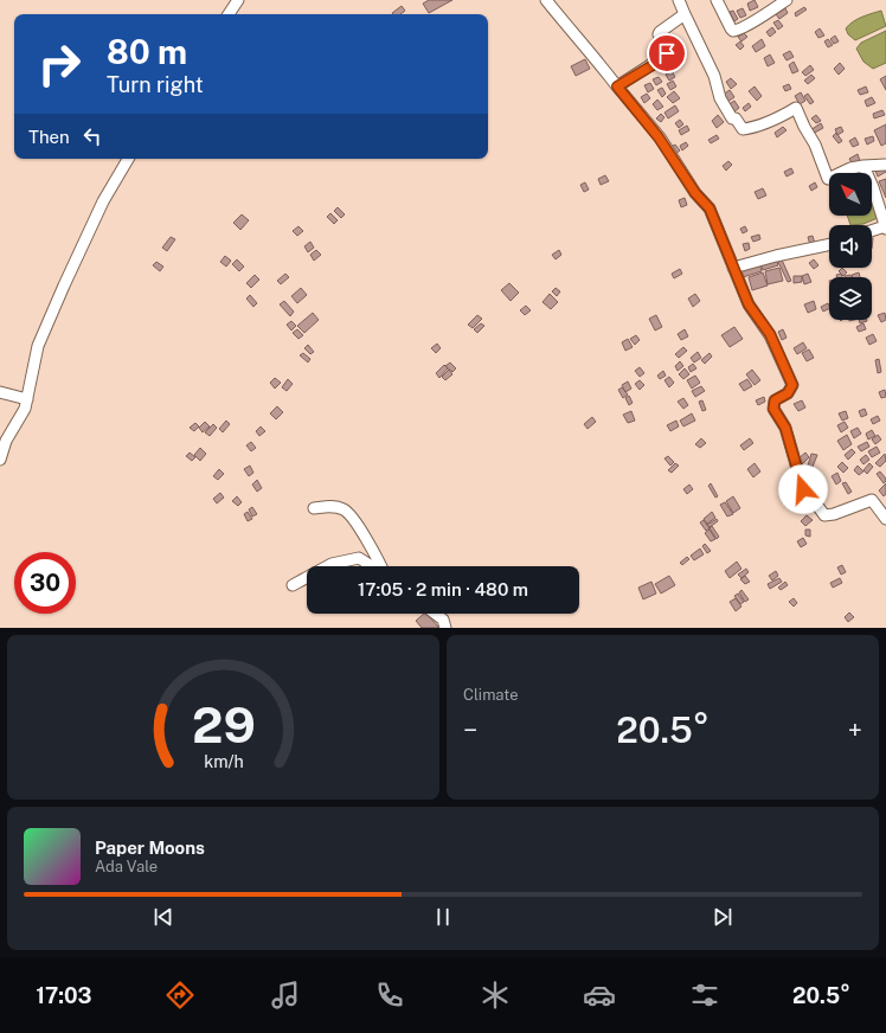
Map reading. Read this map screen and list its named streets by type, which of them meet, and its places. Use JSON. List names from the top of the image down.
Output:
{
  "north": "top left",
  "page": {
    "turn": ["80 m", "Turn right"],
    "then": "Then",
    "limit": "30",
    "trip": "17:05 · 2 min · 480 m",
    "tile": "Climate",
    "heat": ["−", "20.5°", "+"],
    "song": ["Paper Moons", "Ada Vale"],
    "tabs": ["17:03", "20.5°"],
    "gauge": ["29", "km/h"]
  }
}
